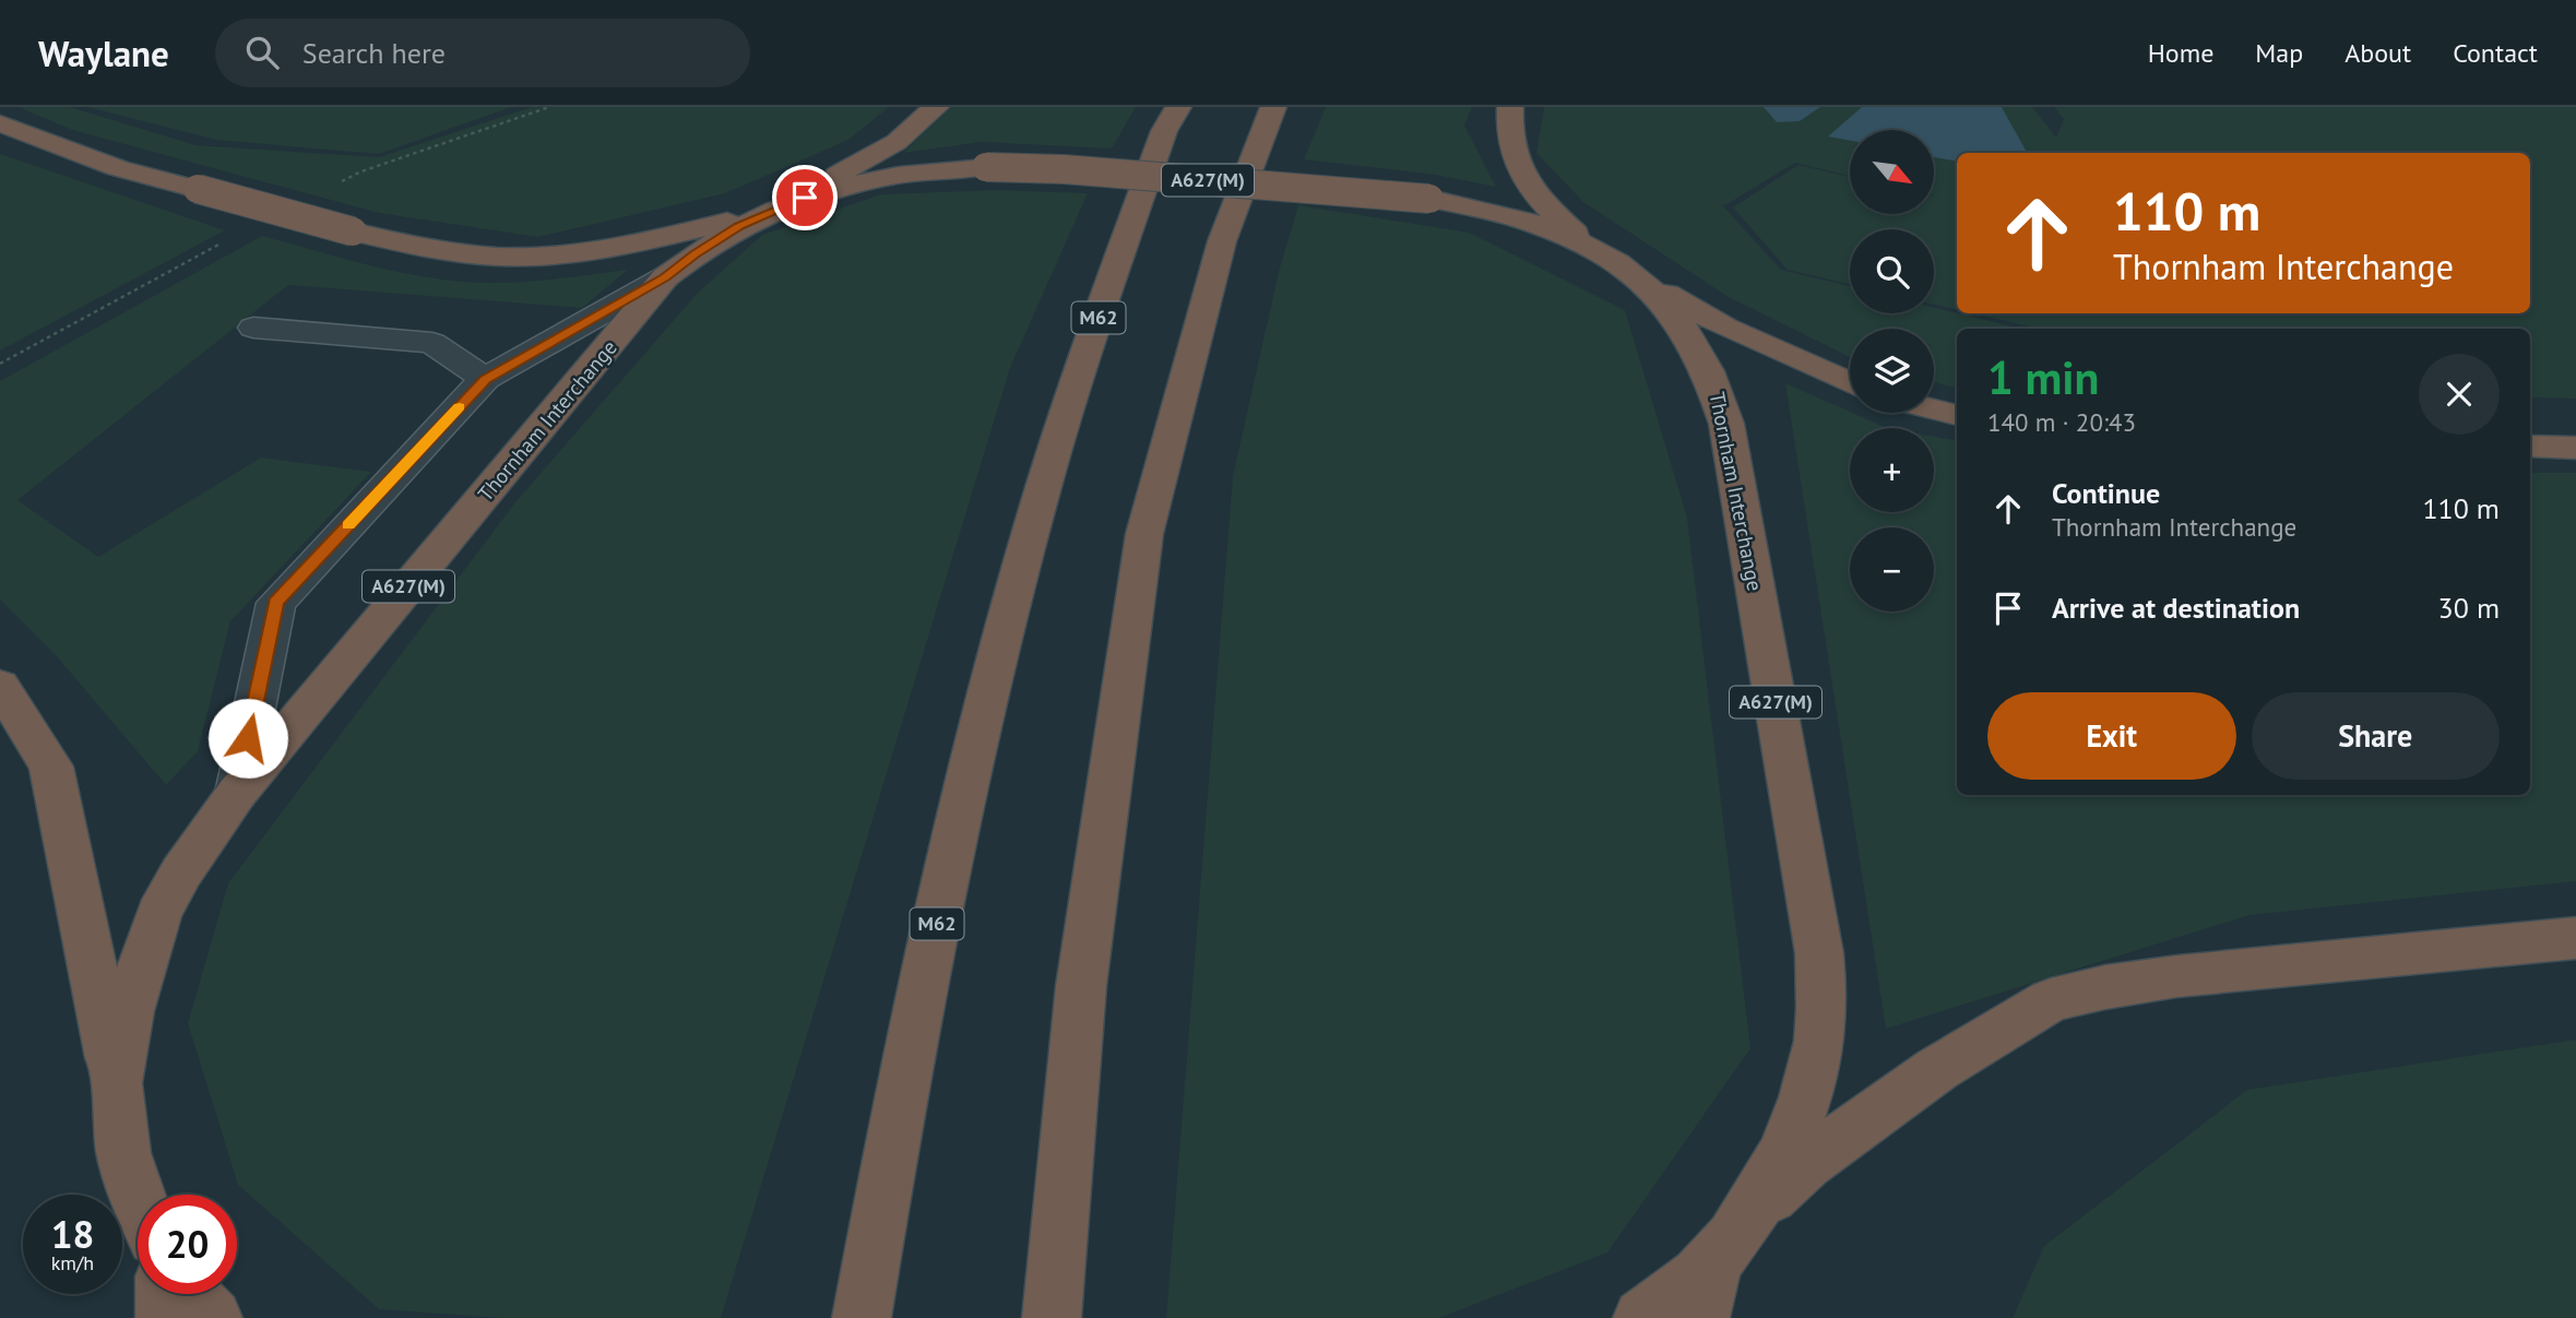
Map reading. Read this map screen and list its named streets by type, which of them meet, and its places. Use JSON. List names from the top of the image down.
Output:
{
  "streets": {
    "highway": ["A627(M)", "M62", "Thornham Interchange"]
  },
  "crossings": [
    ["A627(M)", "Thornham Interchange"]
  ],
  "north": "bottom right",
  "page": {
    "header": "Waylane",
    "search": "Search here",
    "nav": [
      "Home",
      "Map",
      "About",
      "Contact"
    ],
    "map_buttons": ["+", "−"],
    "turn": ["110 m", "Thornham Interchange"],
    "heading": ["1 min", "140 m · 20:43"],
    "list": [
      {
        "name": "Continue",
        "note": "Thornham Interchange",
        "value": "110 m"
      },
      {
        "name": "Arrive at destination",
        "value": "30 m"
      }
    ],
    "buttons": ["Exit", "Share"],
    "speed": "18 km/h",
    "limit": "20"
  }
}
